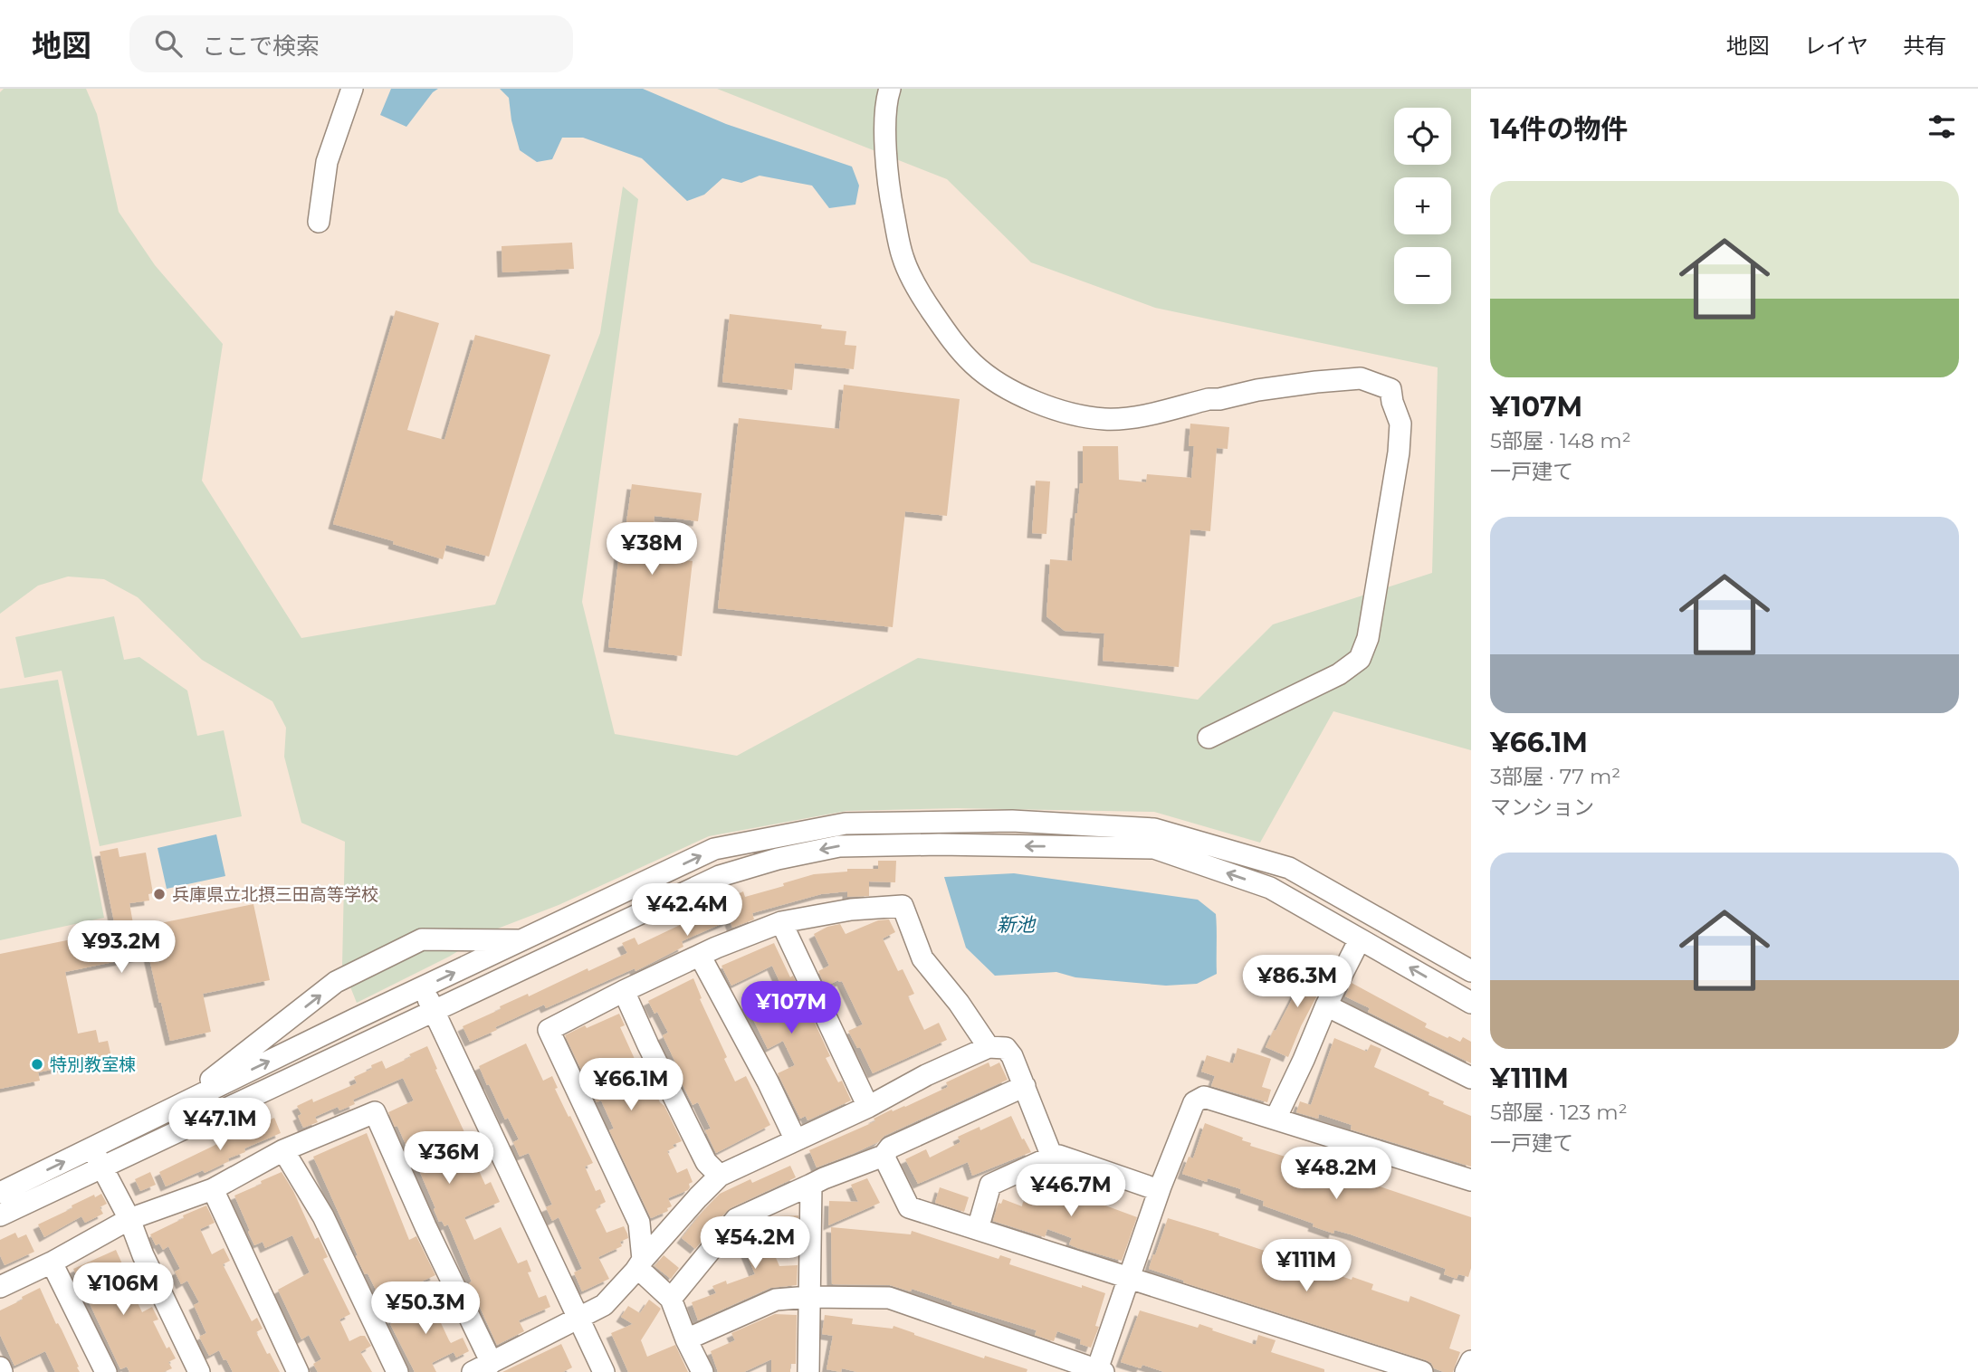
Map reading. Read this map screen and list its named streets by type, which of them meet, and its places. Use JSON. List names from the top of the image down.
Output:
{
  "water": ["新池"],
  "places": ["兵庫県立北摂三田高等学校", "特別教室棟"],
  "page": {
    "header": "地図",
    "search": "ここで検索",
    "nav": ["地図", "レイヤ", "共有"],
    "heading": "14件の物件",
    "map_buttons": ["+", "−"],
    "list": [
      {
        "name": "¥107M",
        "note": "5部屋 · 148 m² · 一戸建て"
      },
      {
        "name": "¥66.1M",
        "note": "3部屋 · 77 m² · マンション"
      },
      {
        "name": "¥111M",
        "note": "5部屋 · 123 m² · 一戸建て"
      }
    ],
    "price": [
      "¥38M",
      "¥42.4M",
      "¥93.2M",
      "¥86.3M",
      "¥107M",
      "¥66.1M",
      "¥47.1M",
      "¥36M",
      "¥48.2M",
      "¥46.7M",
      "¥54.2M",
      "¥111M",
      "¥106M",
      "¥50.3M"
    ]
  }
}
